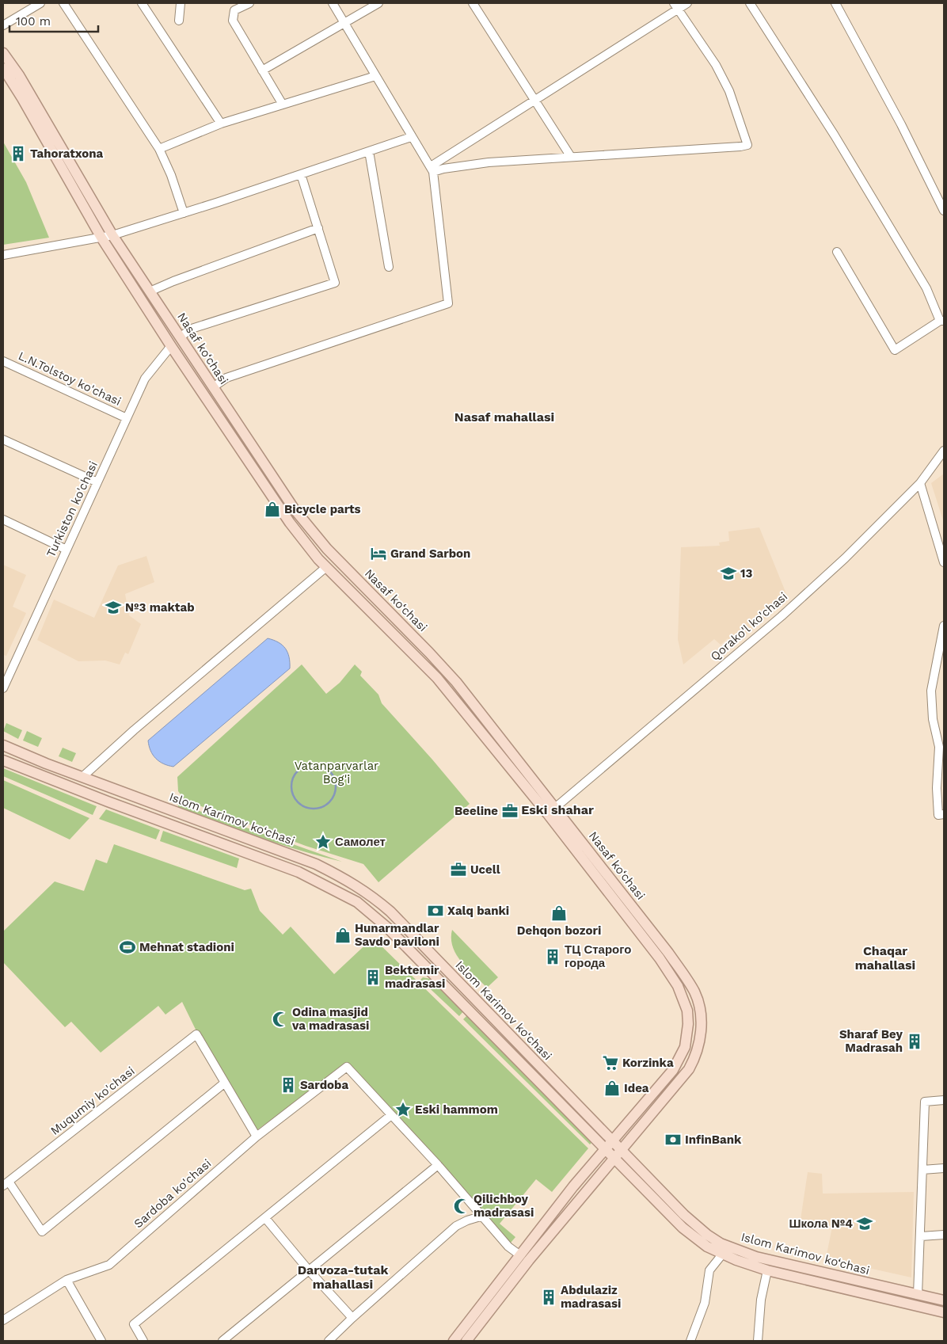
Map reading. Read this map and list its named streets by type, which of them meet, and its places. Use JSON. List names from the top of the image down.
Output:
{
  "streets": {
    "main road": ["Nasaf ko‘chasi", "Islom Karimov ko‘chasi"],
    "street": [
      "L.N.Tolstoy ko'chasi",
      "Turkiston ko'chasi",
      "Qorako'l ko'chasi",
      "Muqumiy ko'chasi",
      "Sardoba ko'chasi"
    ]
  },
  "crossings": [
    ["Nasaf ko‘chasi", "Turkiston ko'chasi"],
    ["Nasaf ko‘chasi", "Qorako'l ko'chasi"],
    ["Nasaf ko‘chasi", "Islom Karimov ko‘chasi"],
    ["L.N.Tolstoy ko'chasi", "Turkiston ko'chasi"]
  ],
  "districts": [
    "Nasaf mahallasi",
    "Eski shahar",
    "Chaqar mahallasi",
    "Darvoza-tutak mahallasi"
  ],
  "parks": ["Vatanparvarlar Bog'i"],
  "places": {
    "building": [
      "Tahoratxona",
      "ТЦ Старого города",
      "Bektemir madrasasi",
      "Sharaf Bey Madrasah",
      "Sardoba",
      "Abdulaziz madrasasi"
    ],
    "shop": [
      "Bicycle parts",
      "Dehqon bozori",
      "Hunarmandlar Savdo paviloni",
      "Idea"
    ],
    "hotel": ["Grand Sarbon"],
    "school or university": ["13", "№3 maktab", "Школа №4"],
    "office": ["Beeline", "Ucell"],
    "place": ["Самолет", "Eski hammom"],
    "bank": ["Xalq banki", "InfinBank"],
    "sports": ["Mehnat stadioni"],
    "mosque": ["Odina masjid va madrasasi", "Qilichboy madrasasi"],
    "supermarket": ["Korzinka"]
  },
  "scale_bar": "100 m"
}
